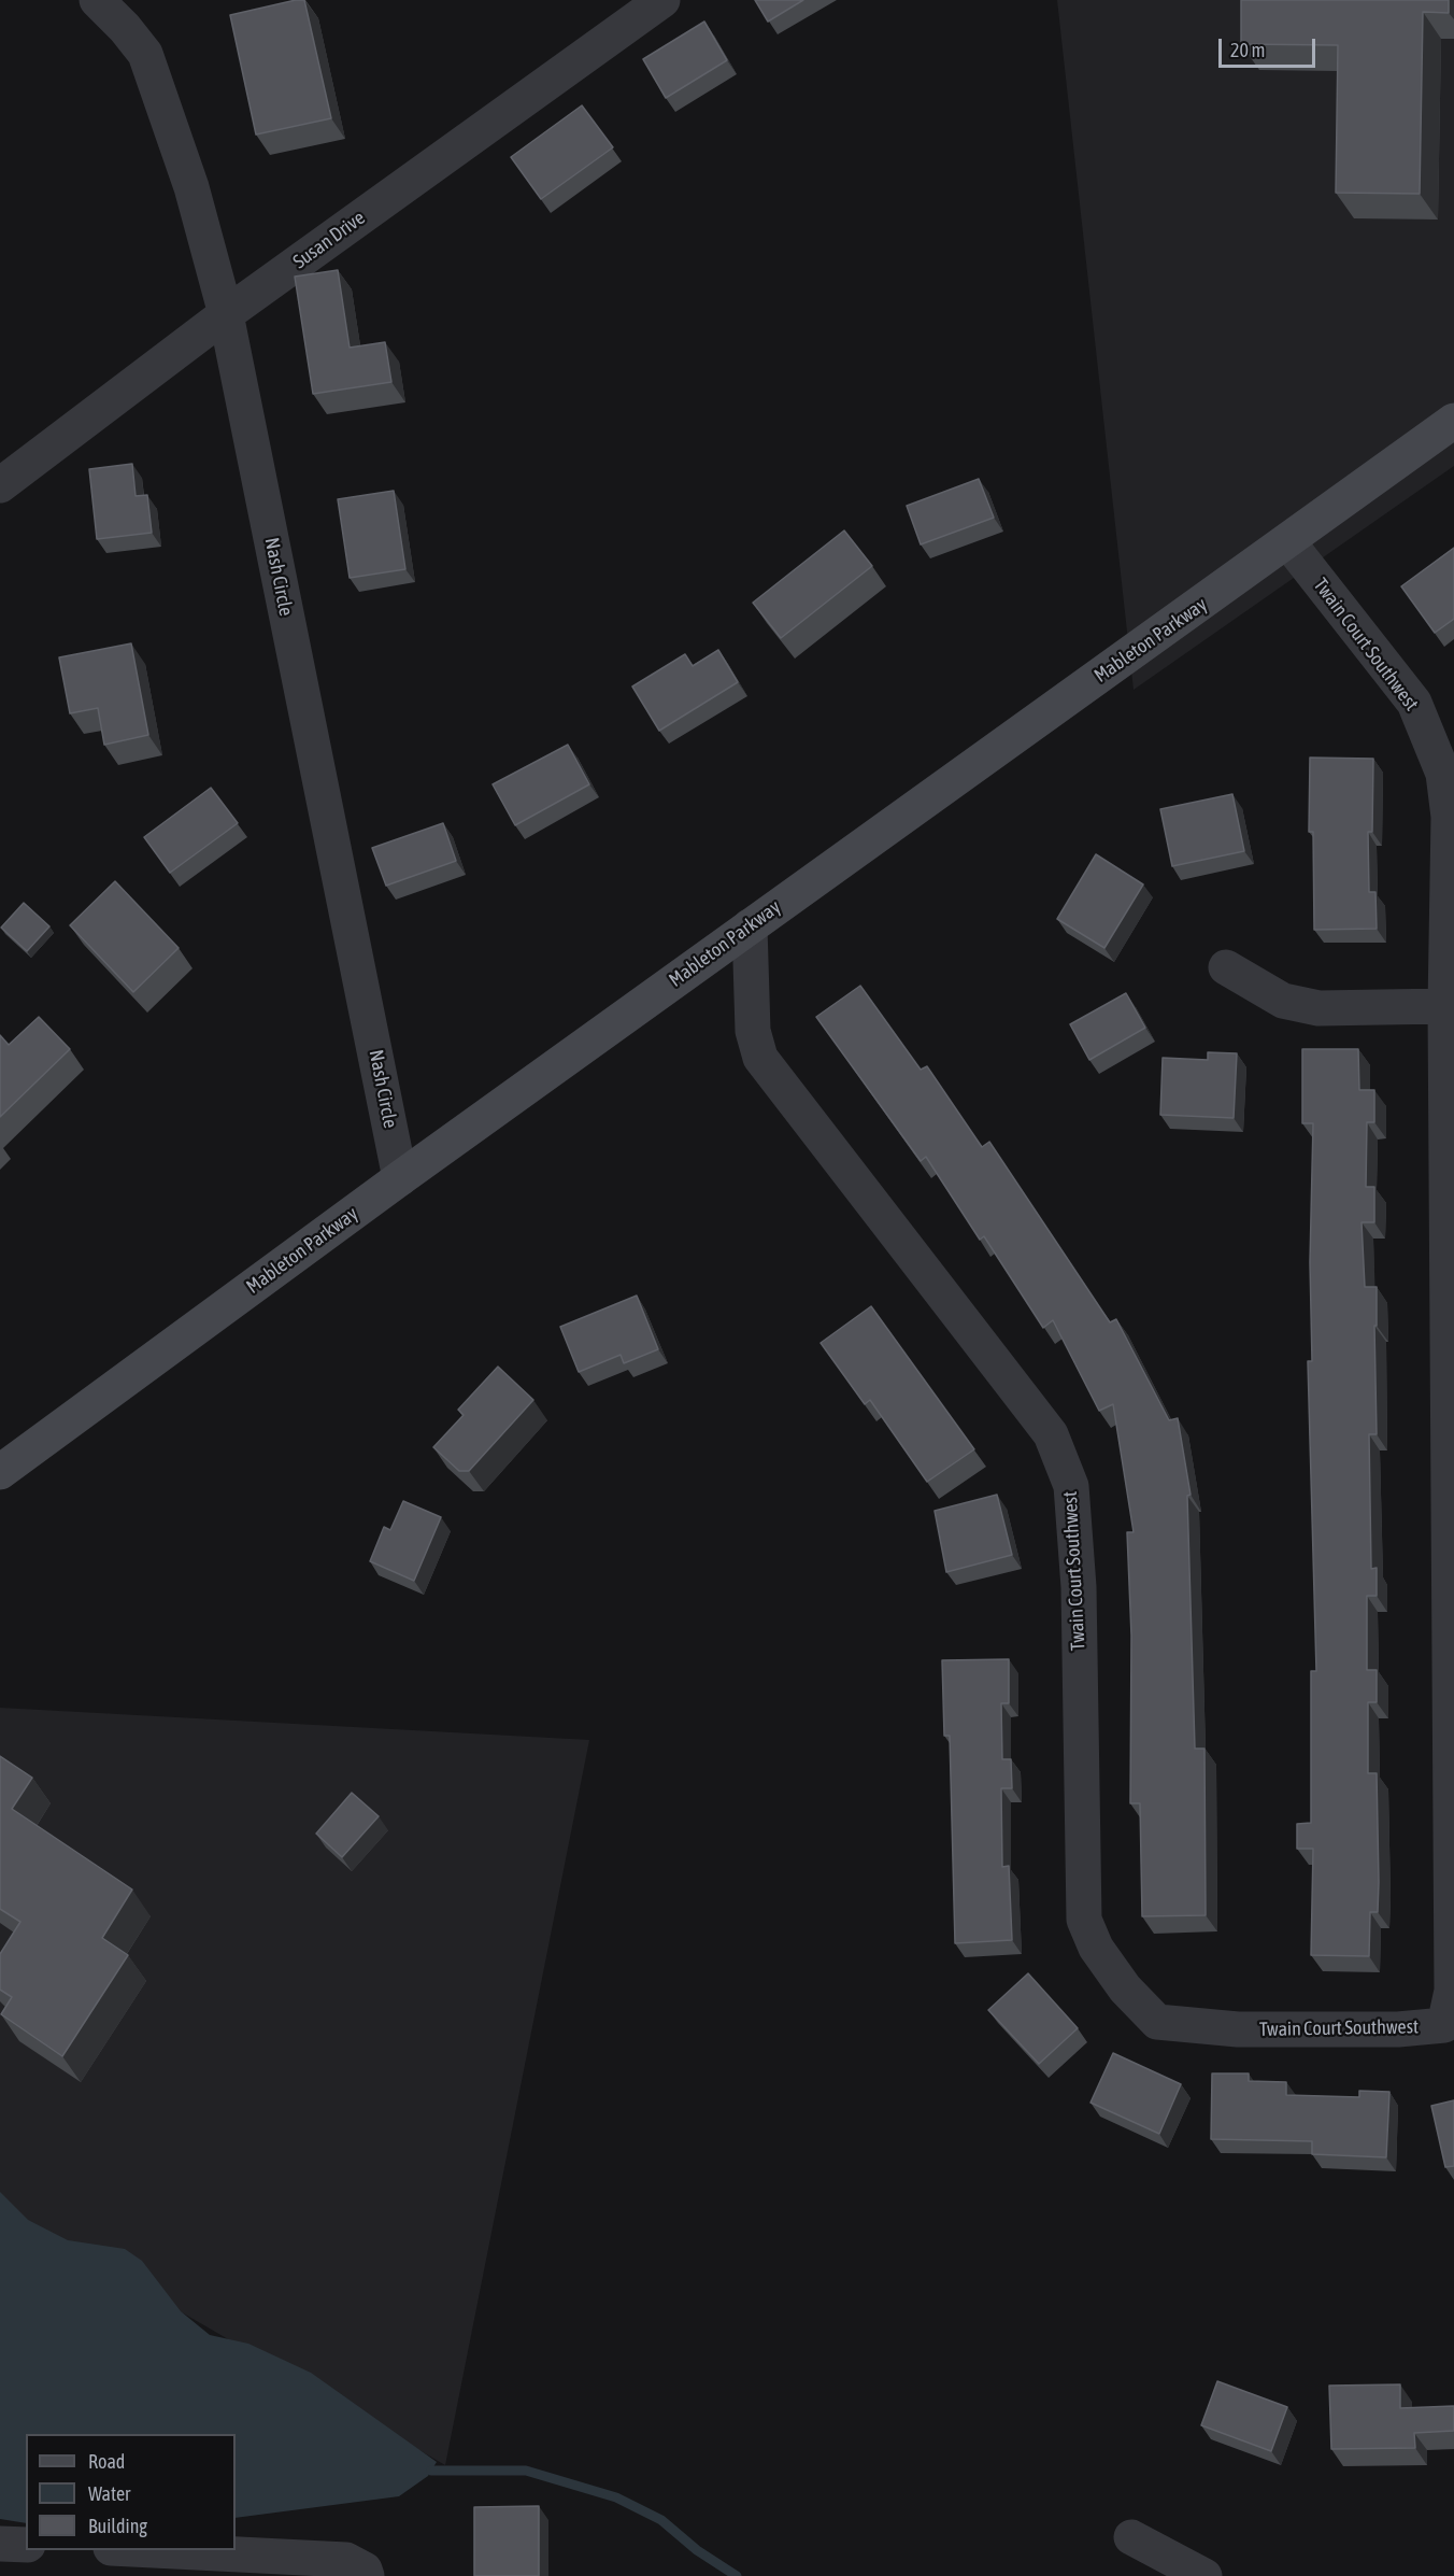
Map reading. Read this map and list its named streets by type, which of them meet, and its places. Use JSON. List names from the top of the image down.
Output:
{
  "streets": {
    "main road": ["Mableton Parkway"],
    "street": ["Susan Drive", "Nash Circle", "Twain Court Southwest"]
  },
  "crossings": [
    ["Susan Drive", "Nash Circle"],
    ["Nash Circle", "Mableton Parkway"],
    ["Mableton Parkway", "Twain Court Southwest"]
  ],
  "legend": ["Road", "Water", "Building"],
  "scale_bar": "20 m"
}
